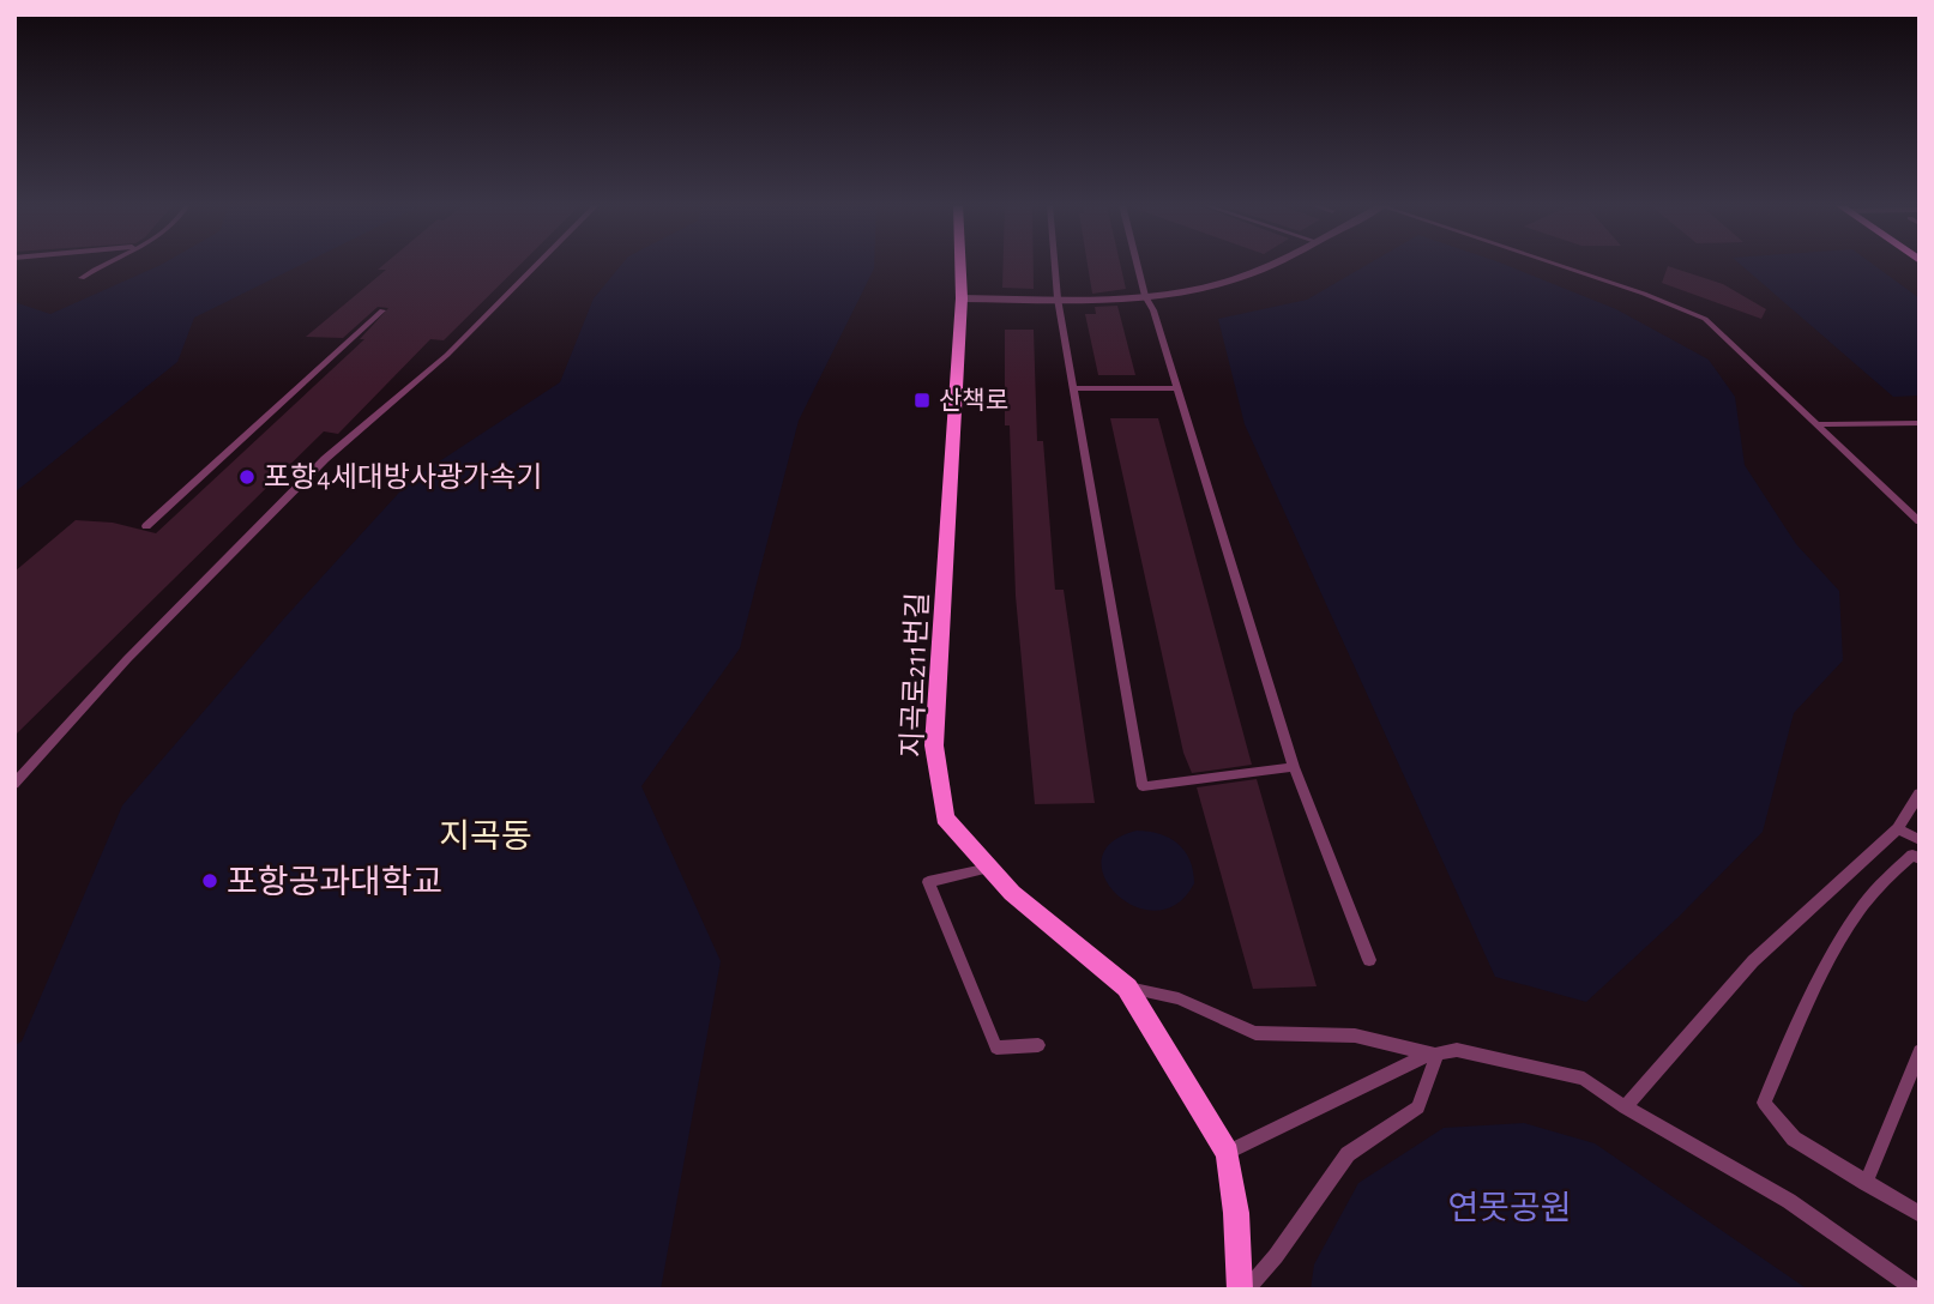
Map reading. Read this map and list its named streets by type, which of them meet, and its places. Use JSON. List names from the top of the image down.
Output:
{
  "streets": {
    "main road": ["지곡로211번길"]
  },
  "districts": ["지곡동"],
  "parks": ["연못공원"],
  "places": {
    "transit": ["산책로"],
    "other": ["포항4세대방사광가속기", "포항공과대학교"]
  }
}
